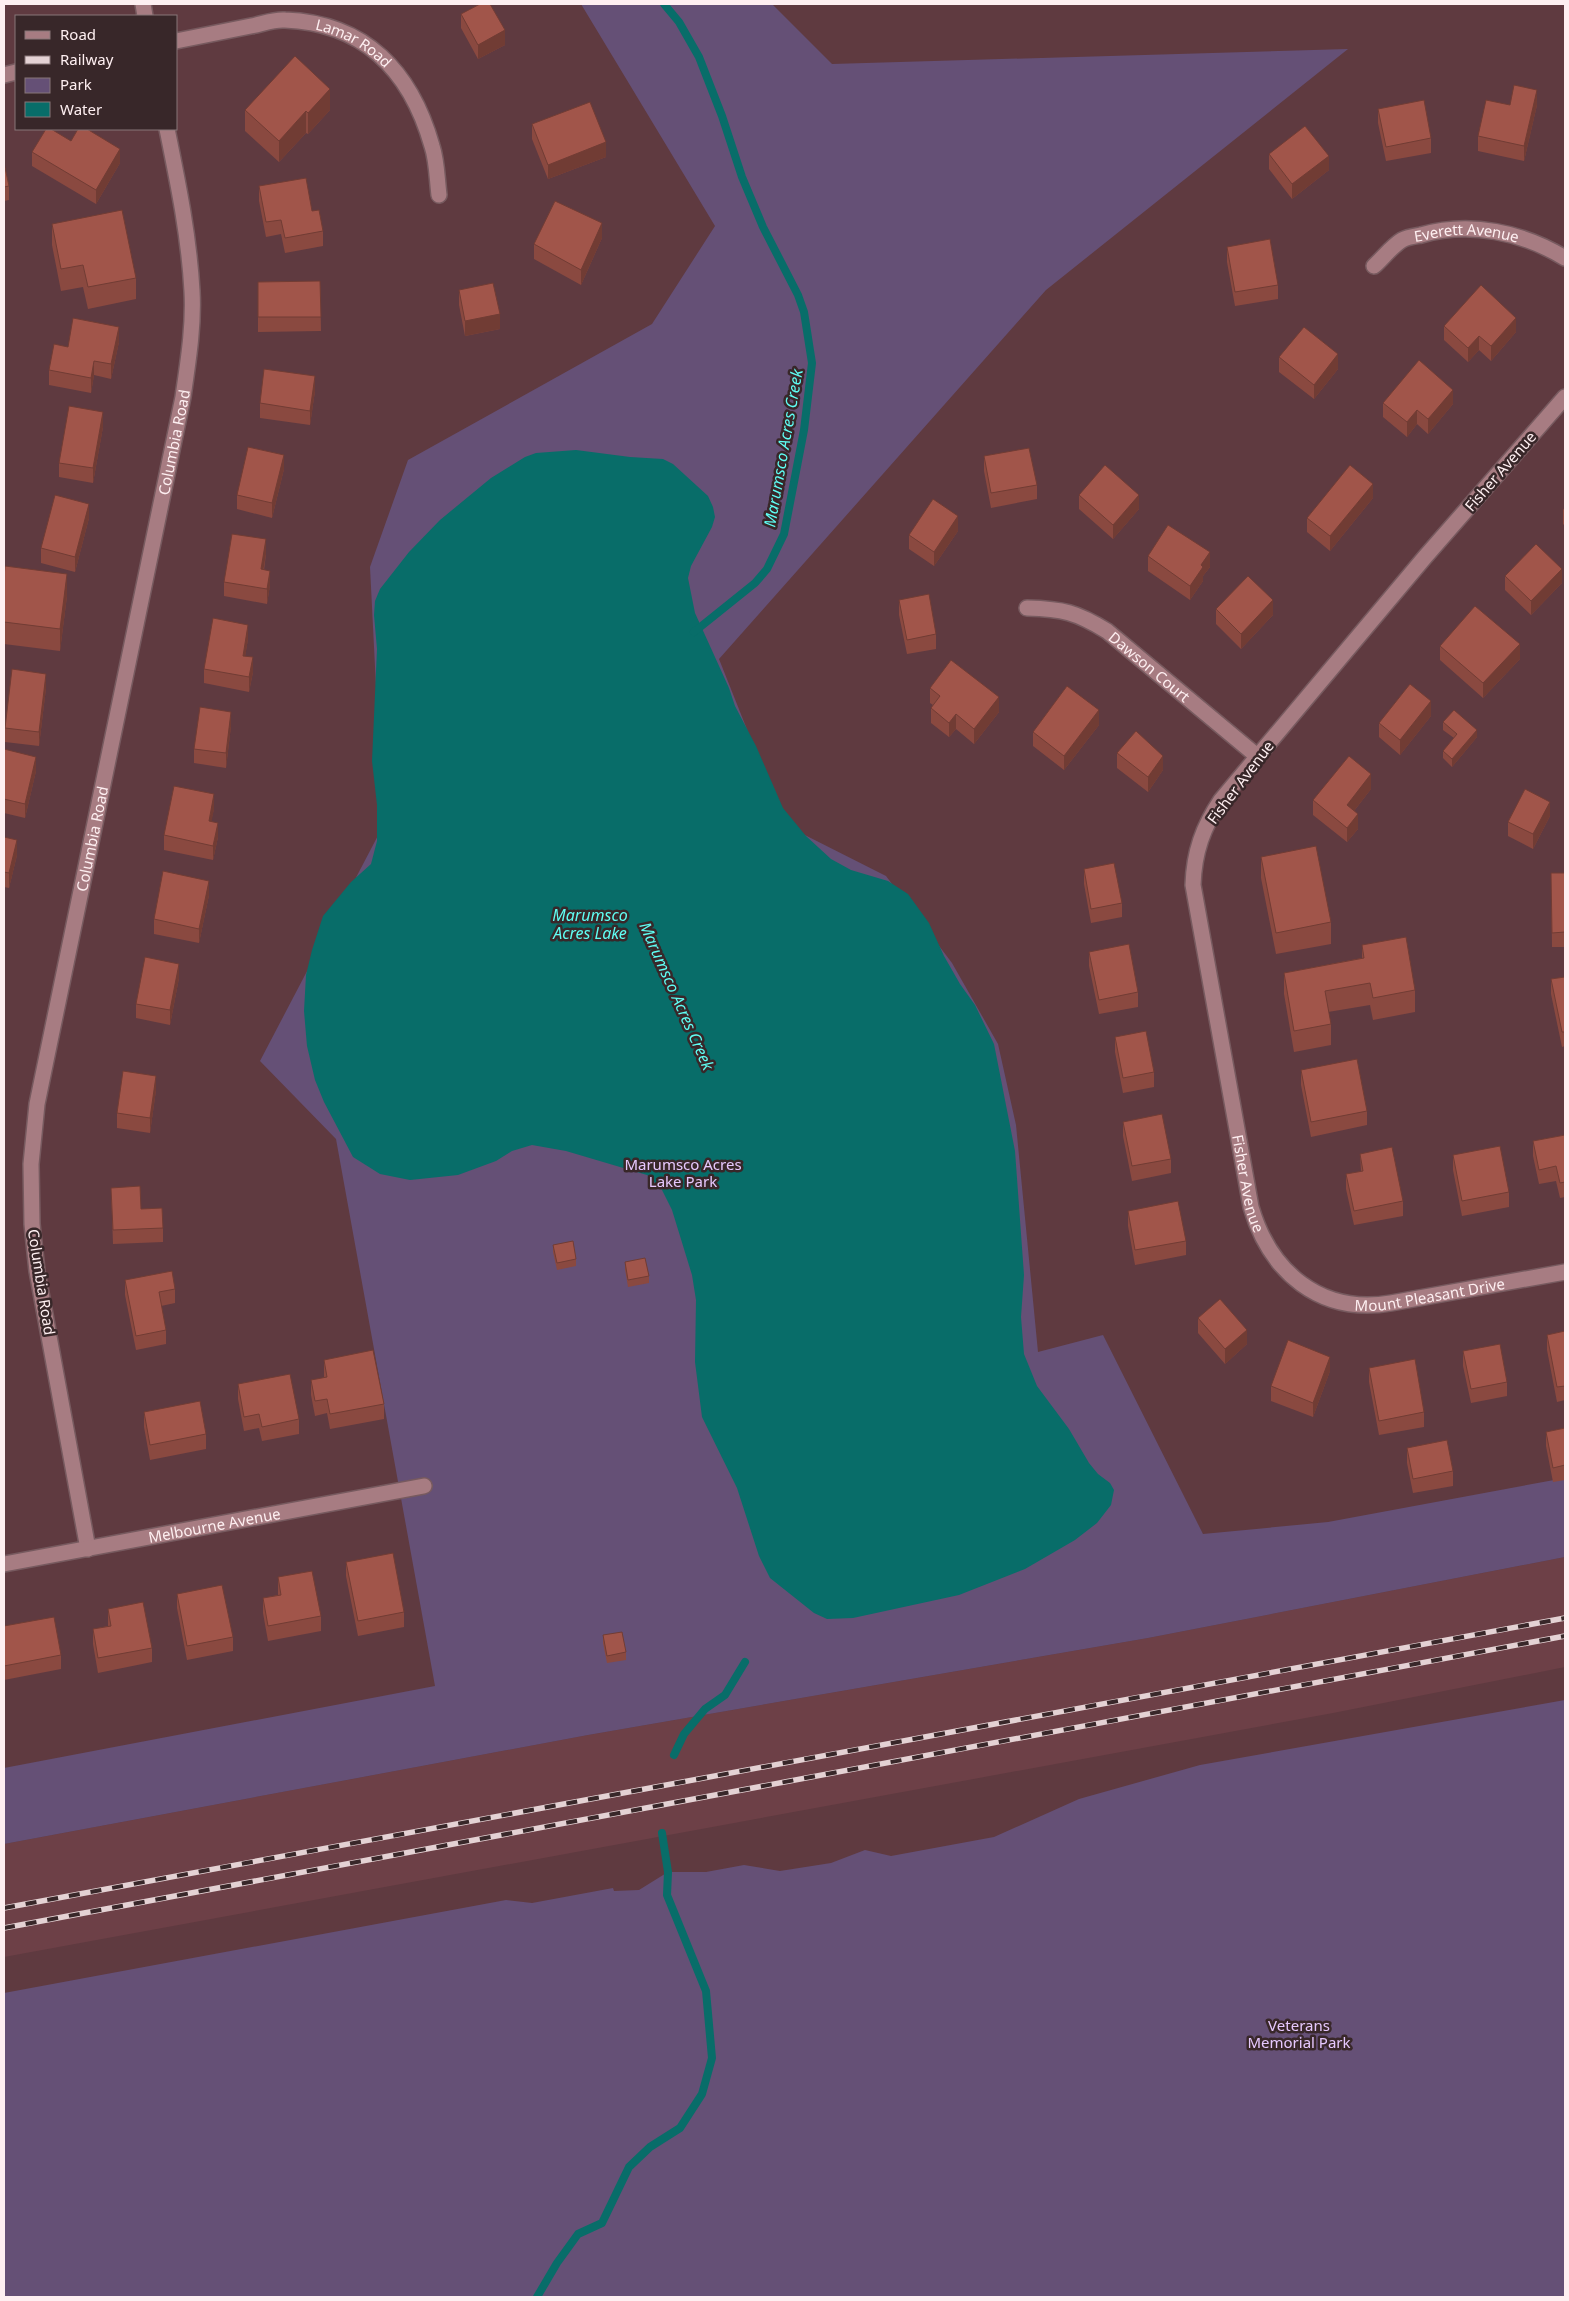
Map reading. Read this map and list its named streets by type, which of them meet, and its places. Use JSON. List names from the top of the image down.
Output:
{
  "streets": {
    "street": [
      "Lamar Road",
      "Everett Avenue",
      "Columbia Road",
      "Fisher Avenue",
      "Dawson Court",
      "Mount Pleasant Drive",
      "Melbourne Avenue"
    ]
  },
  "crossings": [
    ["Columbia Road", "Melbourne Avenue"],
    ["Fisher Avenue", "Dawson Court"],
    ["Fisher Avenue", "Mount Pleasant Drive"]
  ],
  "water": ["Marumsco Acres Creek", "Marumsco Acres Lake"],
  "parks": ["Marumsco Acres Lake Park", "Veterans Memorial Park"],
  "legend": [
    "Road",
    "Railway",
    "Park",
    "Water"
  ]
}
